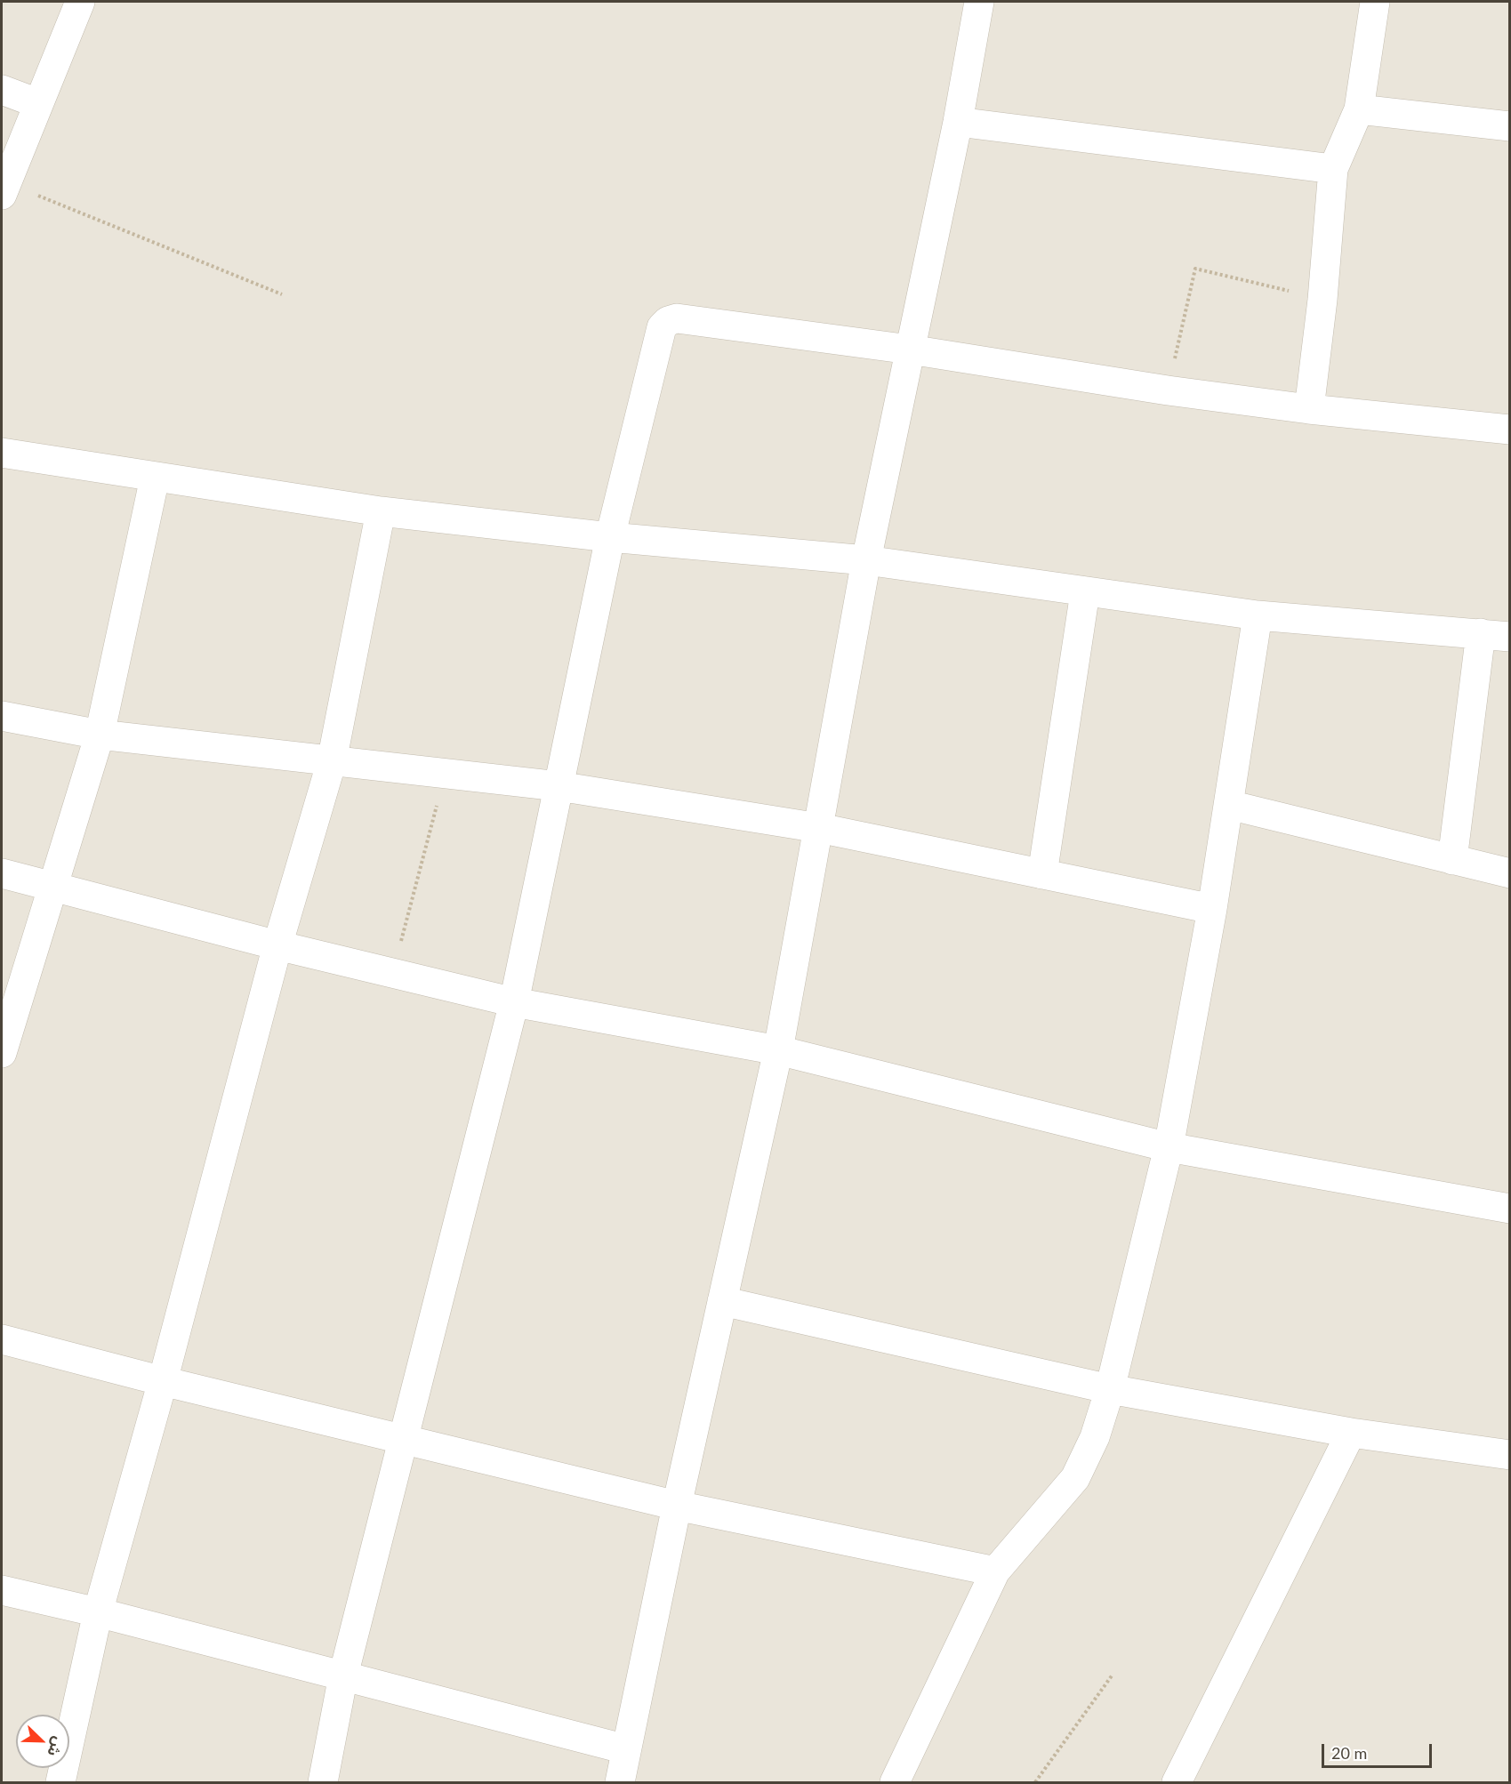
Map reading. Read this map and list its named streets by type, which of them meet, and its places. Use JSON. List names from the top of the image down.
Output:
{
  "scale_bar": "20 m",
  "north": "bottom right"
}
